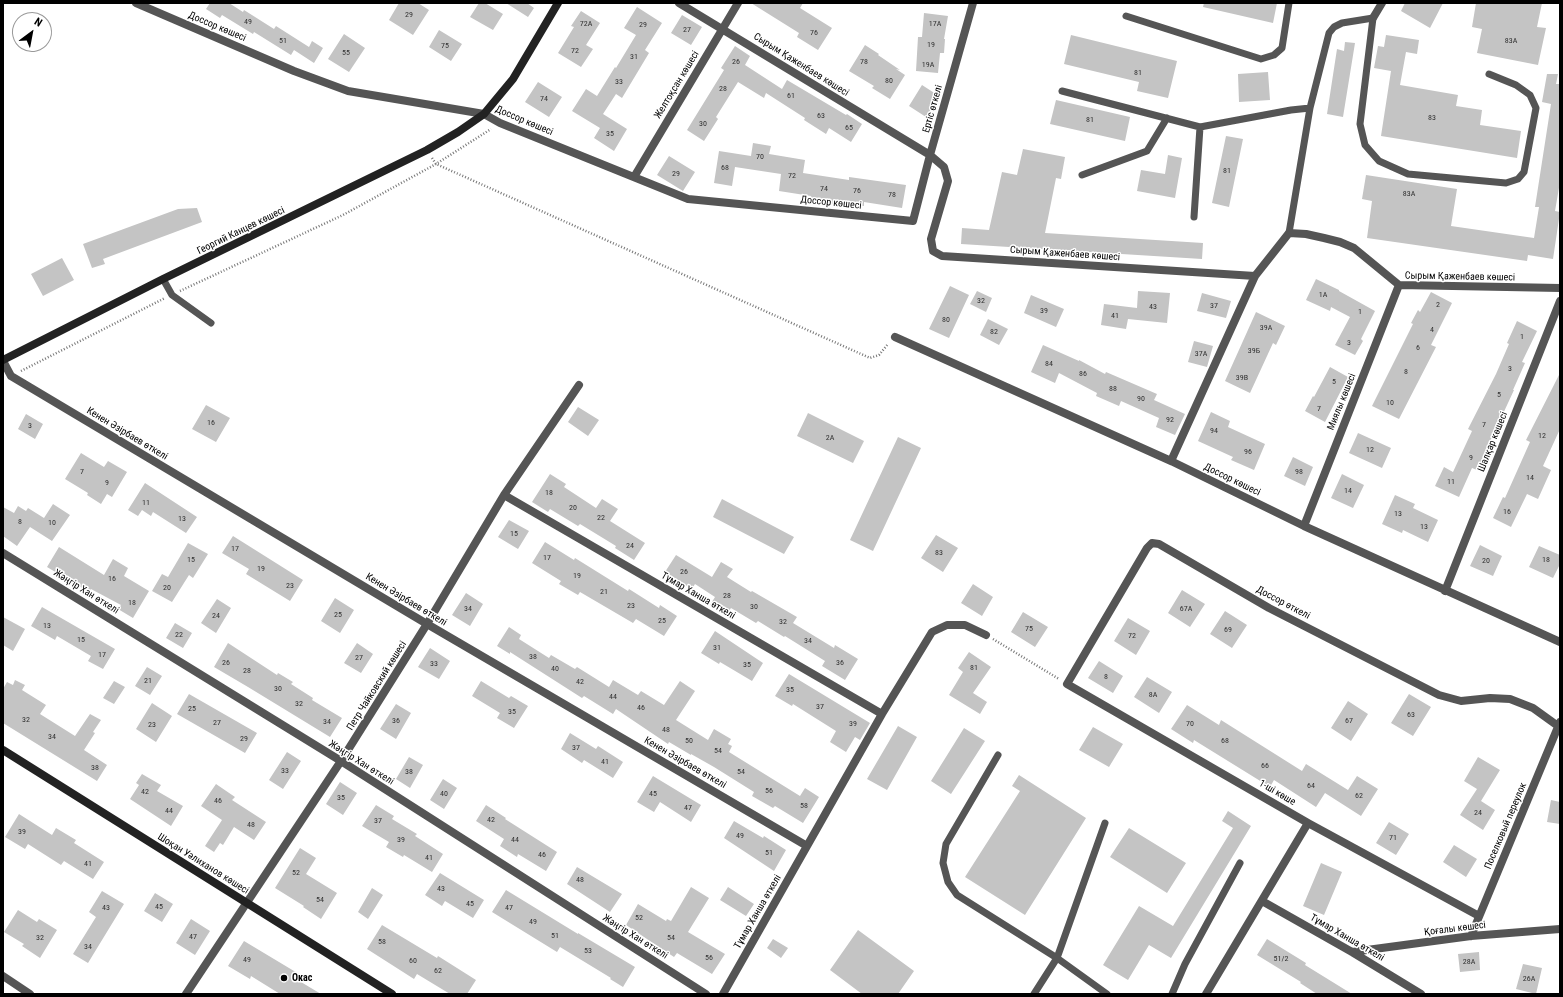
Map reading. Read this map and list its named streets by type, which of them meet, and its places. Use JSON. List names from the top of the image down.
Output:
{
  "streets": {
    "main road": ["Георгий Канцев көшесі", "Шоқан Уәлиханов көшесі"],
    "street": [
      "Доссор көшесі",
      "Сырым Қаженбаев көшесі",
      "Желтоқсан көшесі",
      "Ертіс өткелі",
      "Миялы көшесі",
      "Кенен Әзірбаев өткелі",
      "Шалқар көшесі",
      "Жәңгір Хан өткелі",
      "Тұмар Ханша өткелі",
      "Доссор өткелі",
      "Петр Чайковский көшесі",
      "1-ші көше",
      "Поселковый переулок",
      "Қоғалы көшесі"
    ]
  },
  "crossings": [
    ["Доссор көшесі", "Желтоқсан көшесі"],
    ["Доссор көшесі", "Ертіс өткелі"],
    ["Доссор көшесі", "Георгий Канцев көшесі"],
    ["Доссор көшесі", "Миялы көшесі"],
    ["Доссор көшесі", "Шалқар көшесі"],
    ["Сырым Қаженбаев көшесі", "Желтоқсан көшесі"],
    ["Сырым Қаженбаев көшесі", "Ертіс өткелі"],
    ["Сырым Қаженбаев көшесі", "Миялы көшесі"],
    ["Кенен Әзірбаев өткелі", "Тұмар Ханша өткелі"],
    ["Кенен Әзірбаев өткелі", "Петр Чайковский көшесі"],
    ["Жәңгір Хан өткелі", "Петр Чайковский көшесі"],
    ["Тұмар Ханша өткелі", "Петр Чайковский көшесі"],
    ["Тұмар Ханша өткелі", "Қоғалы көшесі"],
    ["Доссор өткелі", "1-ші көше"],
    ["Доссор өткелі", "Поселковый переулок"],
    ["Петр Чайковский көшесі", "Шоқан Уәлиханов көшесі"],
    ["1-ші көше", "Поселковый переулок"],
    ["Поселковый переулок", "Қоғалы көшесі"]
  ],
  "places": ["Окас"],
  "house_numbers": [
    "29",
    "49",
    "72А",
    "17А",
    "29",
    "27",
    "76",
    "51",
    "83А",
    "19",
    "75",
    "72",
    "55",
    "31",
    "26",
    "78",
    "19А",
    "81",
    "80",
    "33",
    "28",
    "61",
    "74",
    "63",
    "83",
    "81",
    "30",
    "65",
    "35",
    "70",
    "68",
    "81",
    "29",
    "72",
    "74",
    "76",
    "83А",
    "78",
    "1А",
    "32",
    "2",
    "37",
    "43",
    "39",
    "1",
    "41",
    "80",
    "39А",
    "4",
    "82",
    "1",
    "3",
    "6",
    "39Б",
    "37А",
    "84",
    "3",
    "8",
    "86",
    "39В",
    "5",
    "88",
    "5",
    "90",
    "10",
    "7",
    "92",
    "16",
    "7",
    "3",
    "94",
    "12",
    "2А",
    "12",
    "96",
    "9",
    "7",
    "98",
    "14",
    "11",
    "9",
    "14",
    "18",
    "11",
    "20",
    "16",
    "13",
    "22",
    "13",
    "8",
    "10",
    "13",
    "15",
    "24",
    "17",
    "83",
    "17",
    "15",
    "18",
    "20",
    "19",
    "26",
    "19",
    "16",
    "23",
    "20",
    "21",
    "28",
    "18",
    "23",
    "30",
    "34",
    "67А",
    "25",
    "24",
    "25",
    "32",
    "13",
    "75",
    "69",
    "22",
    "72",
    "15",
    "34",
    "31",
    "17",
    "38",
    "27",
    "26",
    "36",
    "33",
    "35",
    "81",
    "40",
    "28",
    "8",
    "21",
    "42",
    "30",
    "35",
    "8А",
    "44",
    "32",
    "37",
    "46",
    "25",
    "35",
    "63",
    "32",
    "36",
    "67",
    "34",
    "27",
    "39",
    "70",
    "23",
    "48",
    "34",
    "29",
    "50",
    "68",
    "37",
    "54",
    "41",
    "66",
    "38",
    "33",
    "38",
    "54",
    "64",
    "56",
    "42",
    "40",
    "45",
    "62",
    "35",
    "46",
    "58",
    "47",
    "44",
    "24",
    "42",
    "37",
    "48",
    "39",
    "49",
    "71",
    "39",
    "44",
    "51",
    "46",
    "41",
    "41",
    "52",
    "48",
    "43",
    "54",
    "45",
    "45",
    "43",
    "47",
    "52",
    "49",
    "51",
    "47",
    "32",
    "54",
    "58",
    "34",
    "53",
    "56",
    "51/2",
    "49",
    "60",
    "28А",
    "62",
    "26А"
  ],
  "north": "top right"
}
